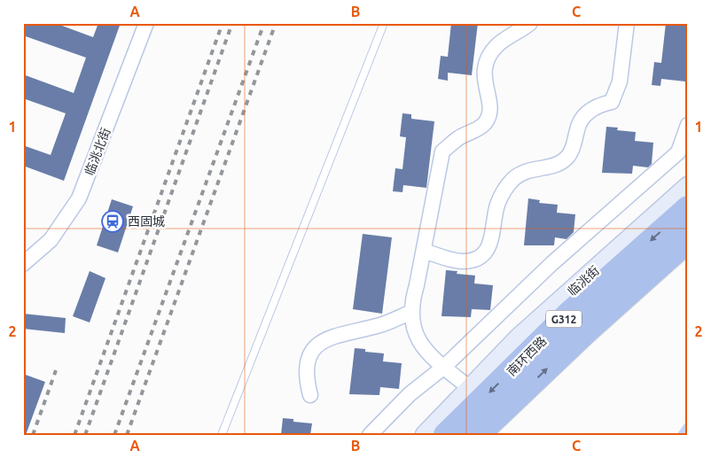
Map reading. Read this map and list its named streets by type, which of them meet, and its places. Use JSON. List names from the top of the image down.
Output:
{
  "streets": {
    "highway": ["G312", "南环西路"],
    "street": ["临洮北街", "临洮街"]
  },
  "places": {
    "station": ["西固城"]
  },
  "grid": {
    "columns": ["A", "B", "C"],
    "rows": ["1", "2"]
  }
}
